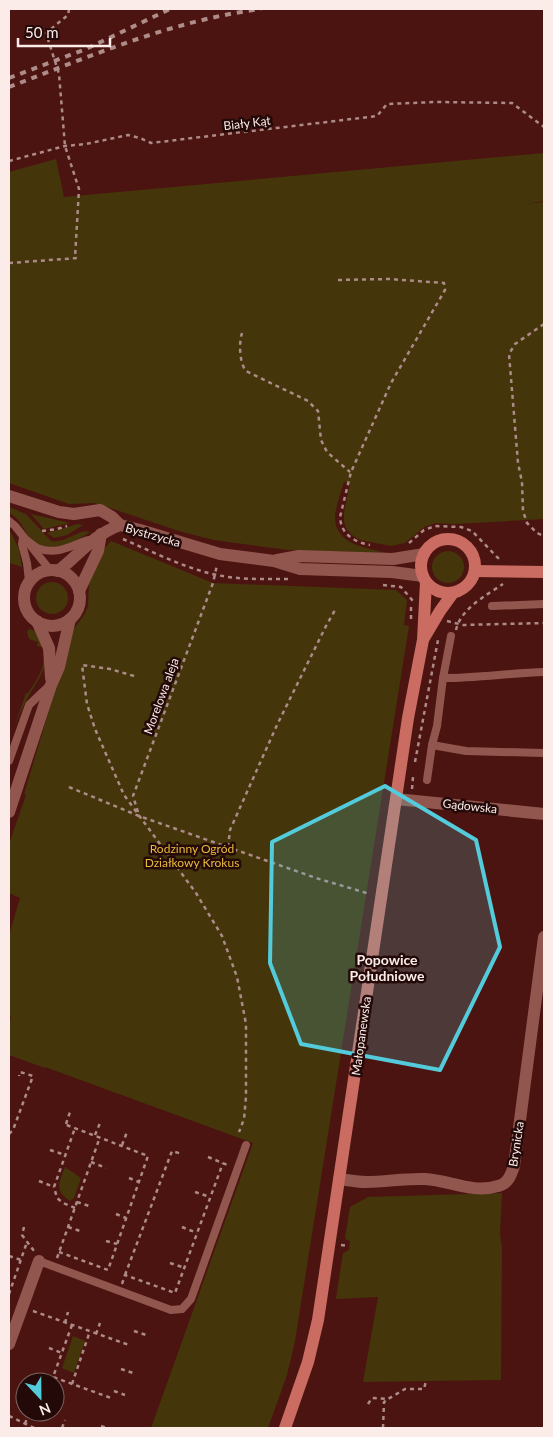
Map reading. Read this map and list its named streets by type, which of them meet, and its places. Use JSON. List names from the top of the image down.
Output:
{
  "streets": {
    "street": [
      "Bystrzycka",
      "Gądowska",
      "Małopanewska",
      "Brynicka"
    ],
    "path": ["Biały Kąt", "Morelowa aleja"]
  },
  "crossings": [
    ["Bystrzycka", "Morelowa aleja"],
    ["Bystrzycka", "Małopanewska"],
    ["Gądowska", "Małopanewska"],
    ["Małopanewska", "Brynicka"]
  ],
  "districts": ["Popowice Południowe"],
  "parks": ["Rodzinny Ogród Działkowy Krokus"],
  "scale_bar": "50 m",
  "north": "bottom"
}
